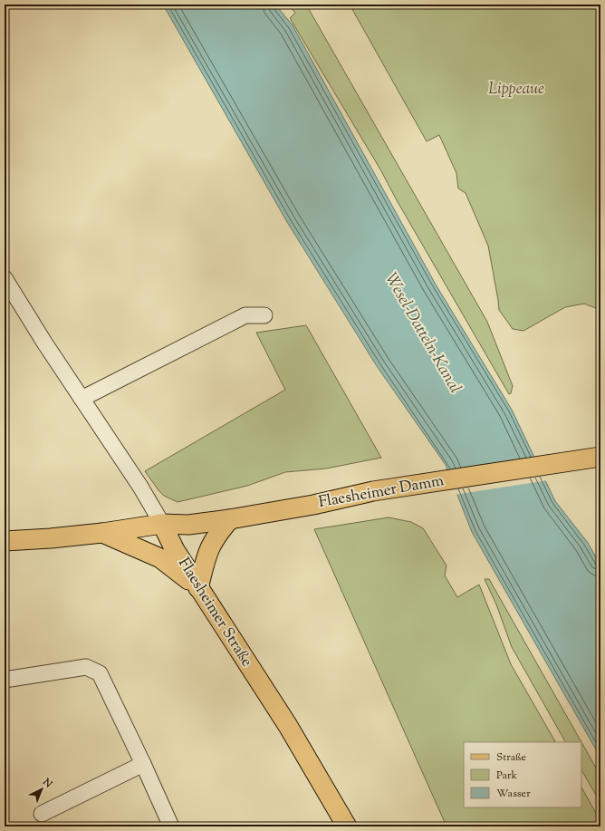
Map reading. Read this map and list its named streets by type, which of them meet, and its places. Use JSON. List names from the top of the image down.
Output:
{
  "streets": {
    "main road": ["Flaesheimer Damm", "Flaesheimer Straße"]
  },
  "crossings": [
    ["Flaesheimer Damm", "Flaesheimer Straße"]
  ],
  "water": ["Wesel-Datteln-Kanal"],
  "parks": ["Lippeaue"],
  "legend": ["Straße", "Park", "Wasser"],
  "north": "top right"
}
